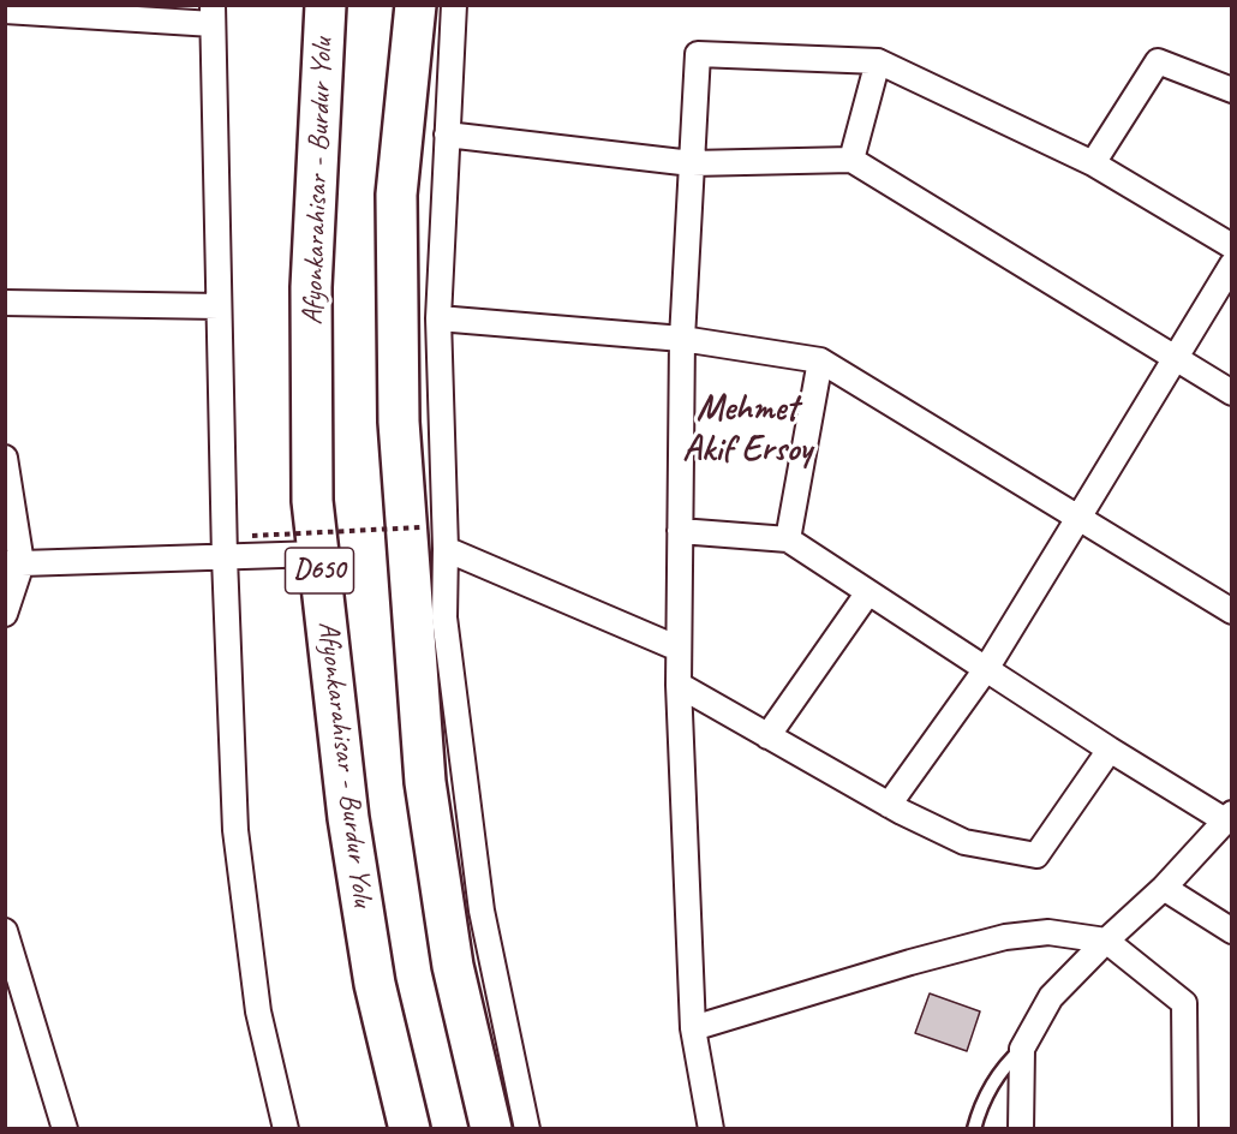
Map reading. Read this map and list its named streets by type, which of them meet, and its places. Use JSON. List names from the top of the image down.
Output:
{
  "streets": {
    "highway": ["Afyonkarahisar - Burdur Yolu", "D650"]
  },
  "districts": ["Mehmet Akif Ersoy"]
}
